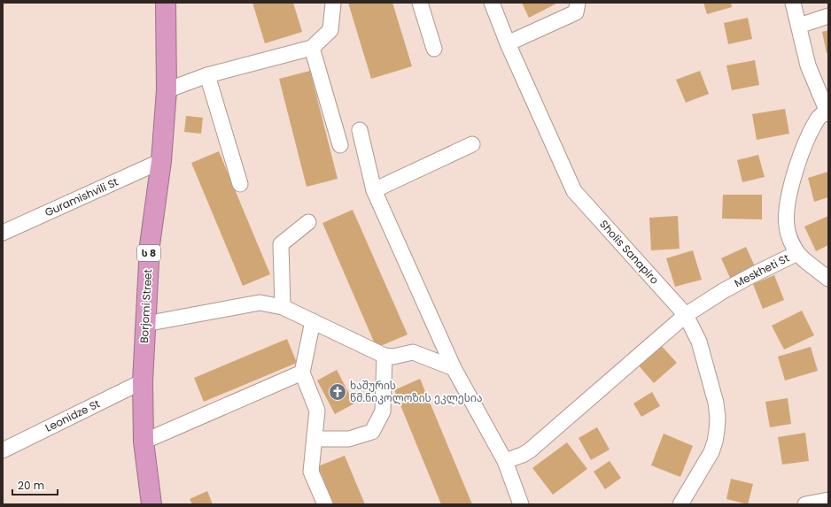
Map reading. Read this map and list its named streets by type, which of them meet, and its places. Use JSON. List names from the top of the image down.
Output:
{
  "streets": {
    "highway": ["ს 8", "Borjomi Street"],
    "street": [
      "Guramishvili St",
      "Sholis Sanapiro",
      "Meskheti St",
      "Leonidze St"
    ]
  },
  "crossings": [
    ["Guramishvili St", "Borjomi Street"],
    ["Sholis Sanapiro", "Meskheti St"],
    ["Borjomi Street", "Leonidze St"]
  ],
  "places": {
    "church": ["ხაშურის წმ.ნიკოლოზის ეკლესია"]
  },
  "scale_bar": "20 m"
}
